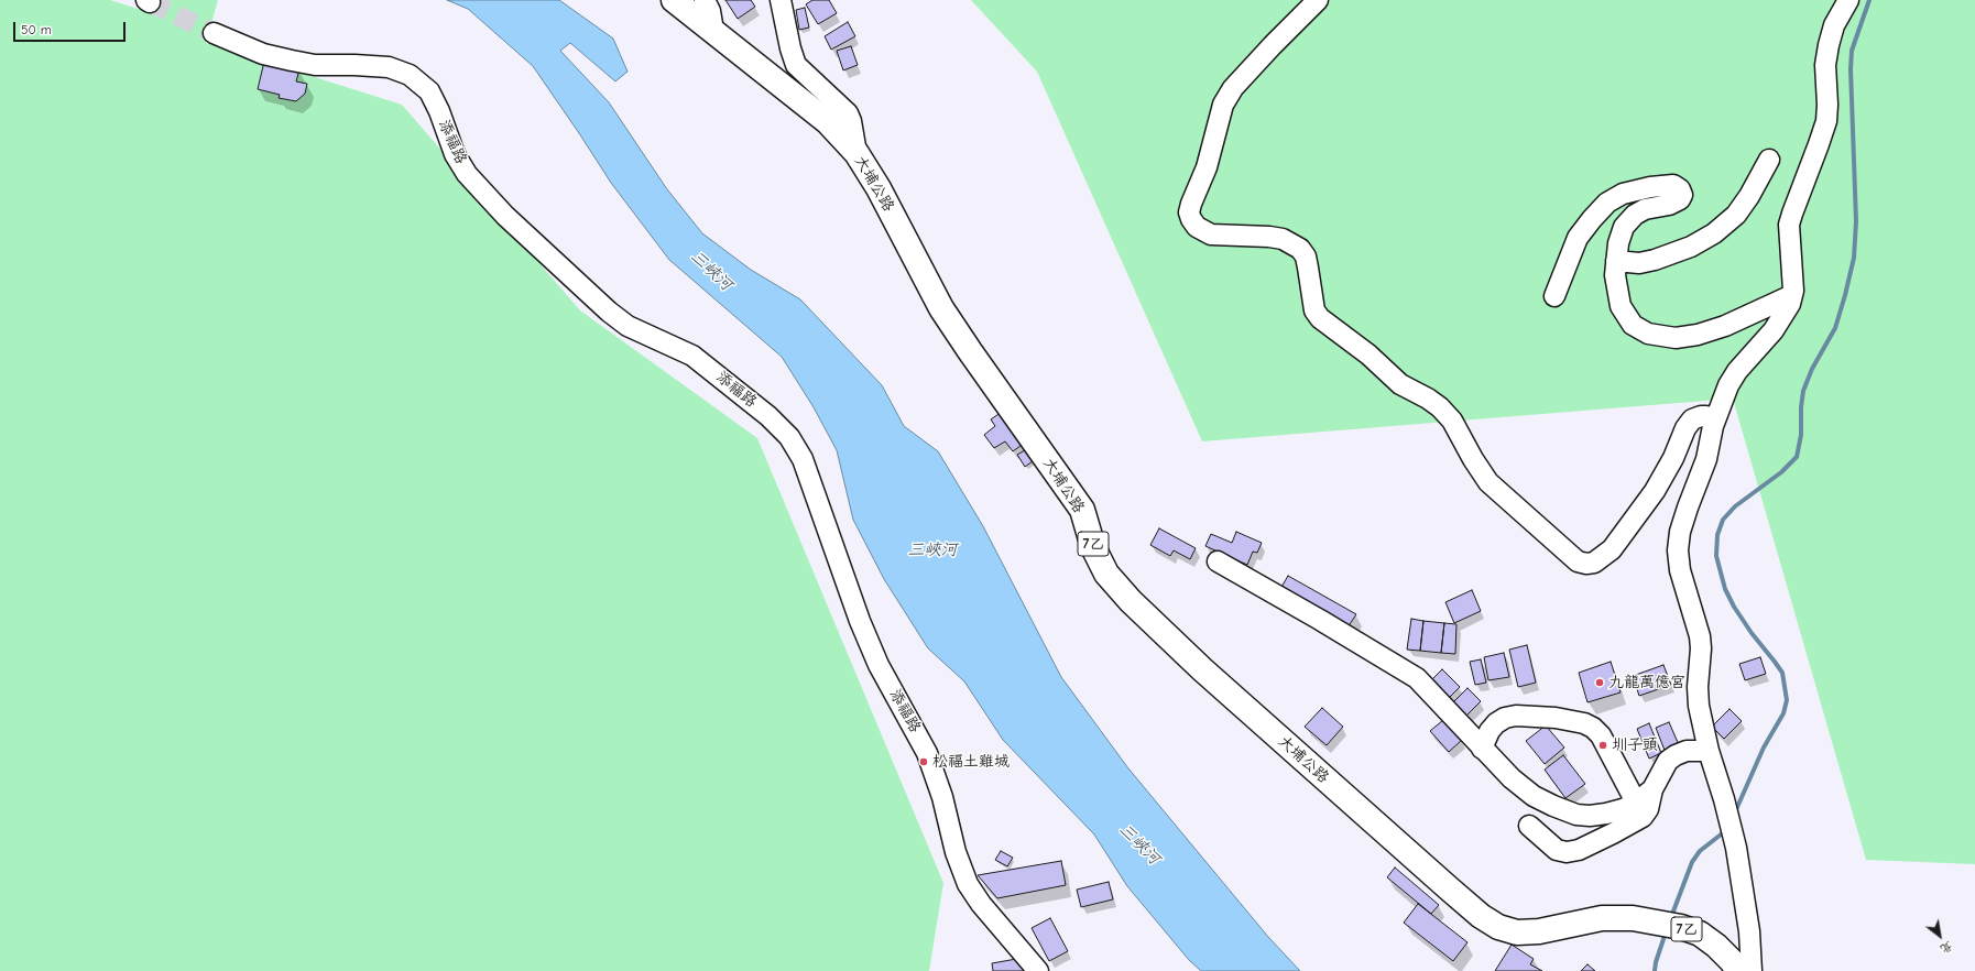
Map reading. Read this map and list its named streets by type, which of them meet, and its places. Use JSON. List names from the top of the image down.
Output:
{
  "streets": {
    "main road": ["大埔公路", "7乙"],
    "street": ["添福路"]
  },
  "water": ["三峽河"],
  "places": ["九龍萬億宮", "圳子頭", "松福土雞城"],
  "scale_bar": "50 m",
  "north": "bottom right"
}
